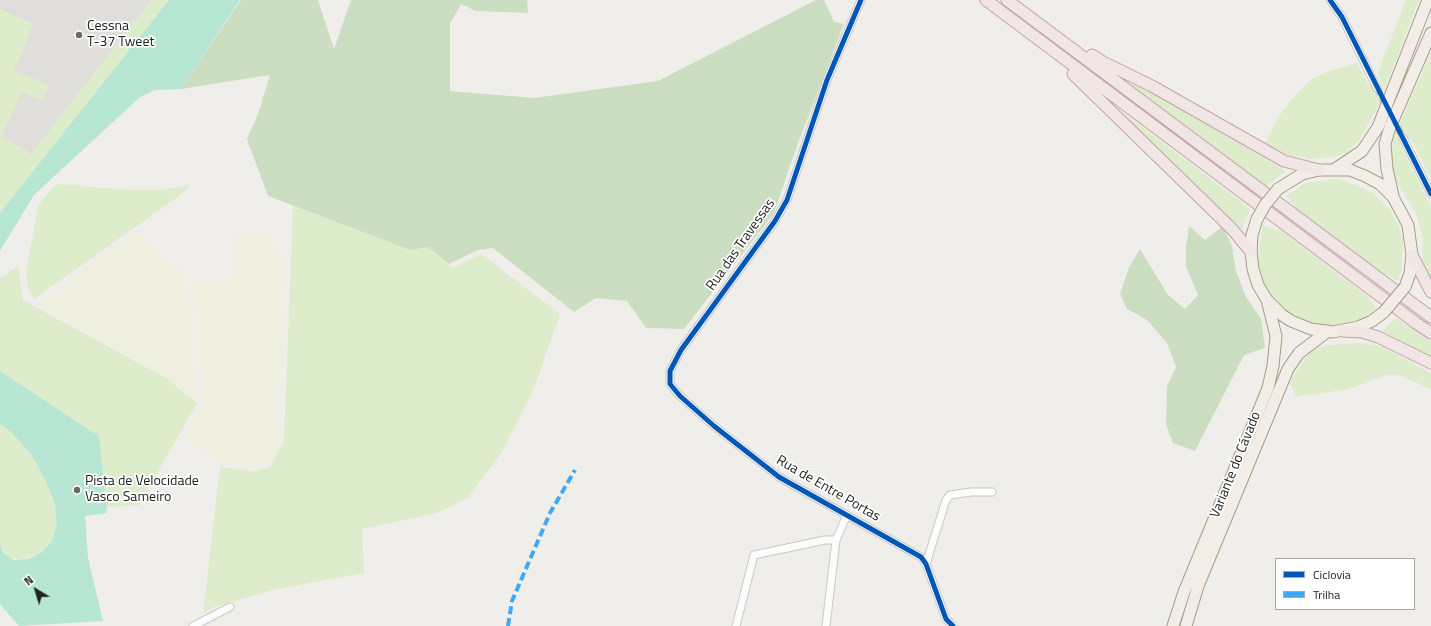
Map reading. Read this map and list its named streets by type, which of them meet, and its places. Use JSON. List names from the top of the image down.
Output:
{
  "streets": {
    "main road": ["Variante do Cávado"],
    "street": ["Rua das Travessas", "Rua de Entre Portas"]
  },
  "crossings": [
    ["Rua das Travessas", "Rua de Entre Portas"]
  ],
  "places": ["Cessna T-37 Tweet", "Pista de Velocidade Vasco Sameiro"],
  "legend": ["Ciclovia", "Trilha"],
  "north": "top left"
}
